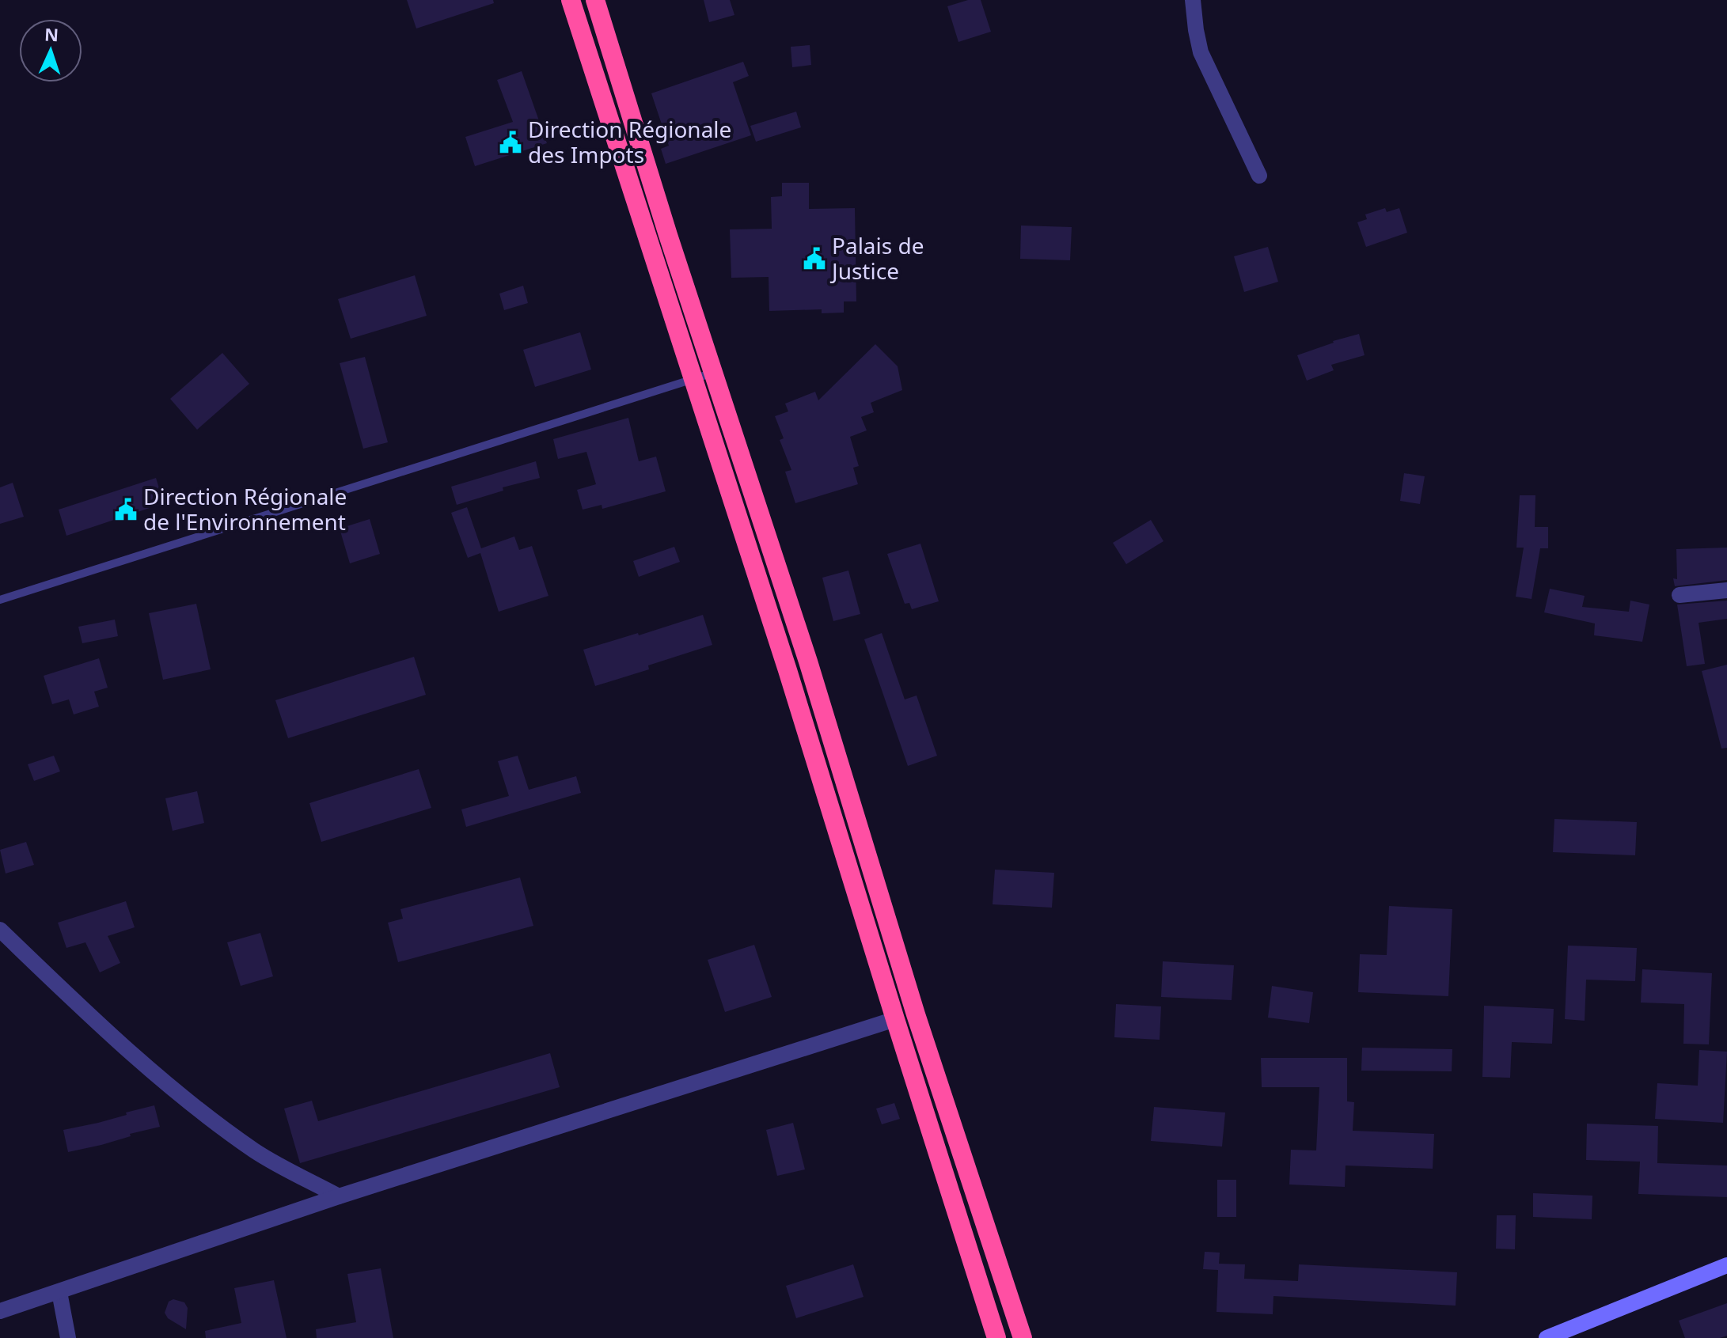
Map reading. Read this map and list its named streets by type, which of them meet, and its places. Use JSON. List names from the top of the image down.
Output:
{
  "places": {
    "public building": ["Direction Régionale des Impots", "Palais de Justice", "Direction Régionale de l'Environnement"]
  },
  "north": "top"
}
